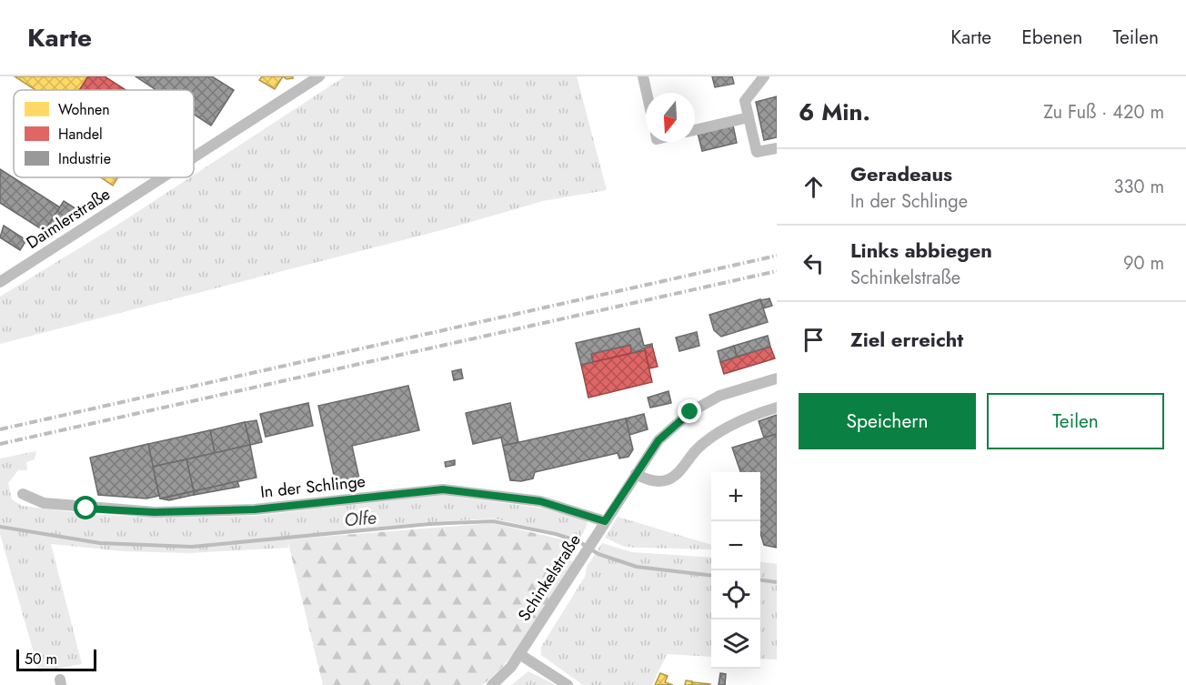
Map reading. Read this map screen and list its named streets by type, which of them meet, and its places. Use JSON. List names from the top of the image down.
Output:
{
  "streets": {
    "street": ["Daimlerstraße", "In der Schlinge", "Schinkelstraße"]
  },
  "crossings": [
    ["In der Schlinge", "Schinkelstraße"]
  ],
  "water": ["Olfe"],
  "legend": ["Wohnen", "Handel", "Industrie"],
  "scale_bar": "50 m",
  "north": "bottom",
  "page": {
    "header": "Karte",
    "nav": ["Karte", "Ebenen", "Teilen"],
    "heading": ["6 Min.", "Zu Fuß · 420 m"],
    "list": [
      ["Geradeaus", "In der Schlinge", "330 m"],
      ["Links abbiegen", "Schinkelstraße", "90 m"],
      "Ziel erreicht"
    ],
    "buttons": ["Speichern", "Teilen"],
    "map_buttons": ["+", "−"],
    "scale": "50 m"
  }
}
